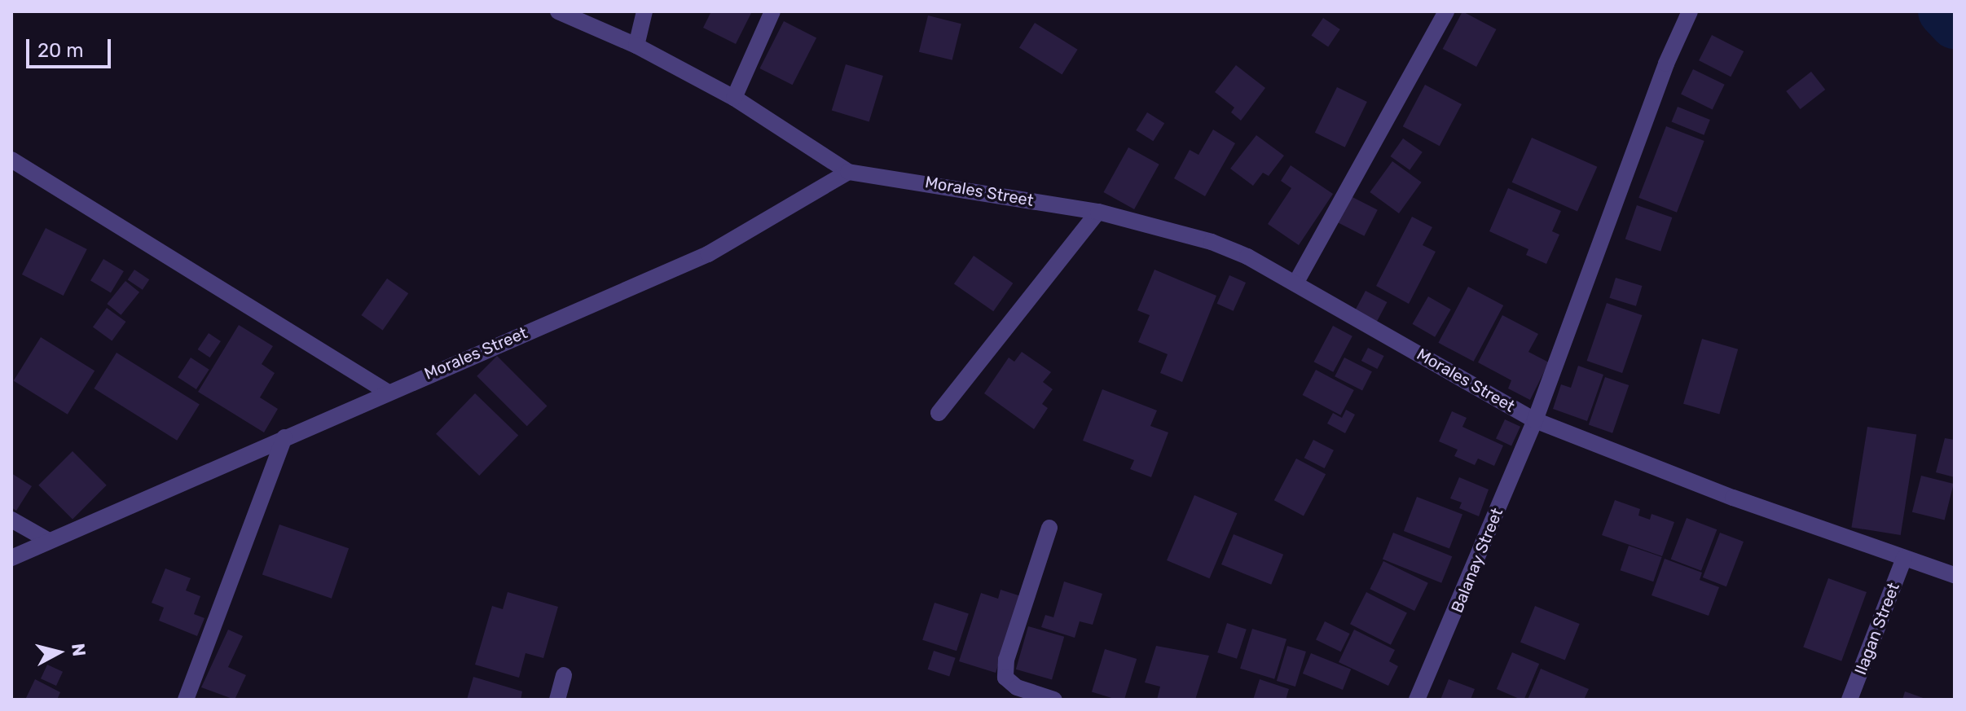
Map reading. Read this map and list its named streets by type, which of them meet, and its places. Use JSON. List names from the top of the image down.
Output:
{
  "streets": {
    "street": ["Morales Street", "Balanay Street", "Ilagan Street"]
  },
  "crossings": [
    ["Morales Street", "Balanay Street"],
    ["Morales Street", "Ilagan Street"]
  ],
  "scale_bar": "20 m",
  "north": "right"
}
